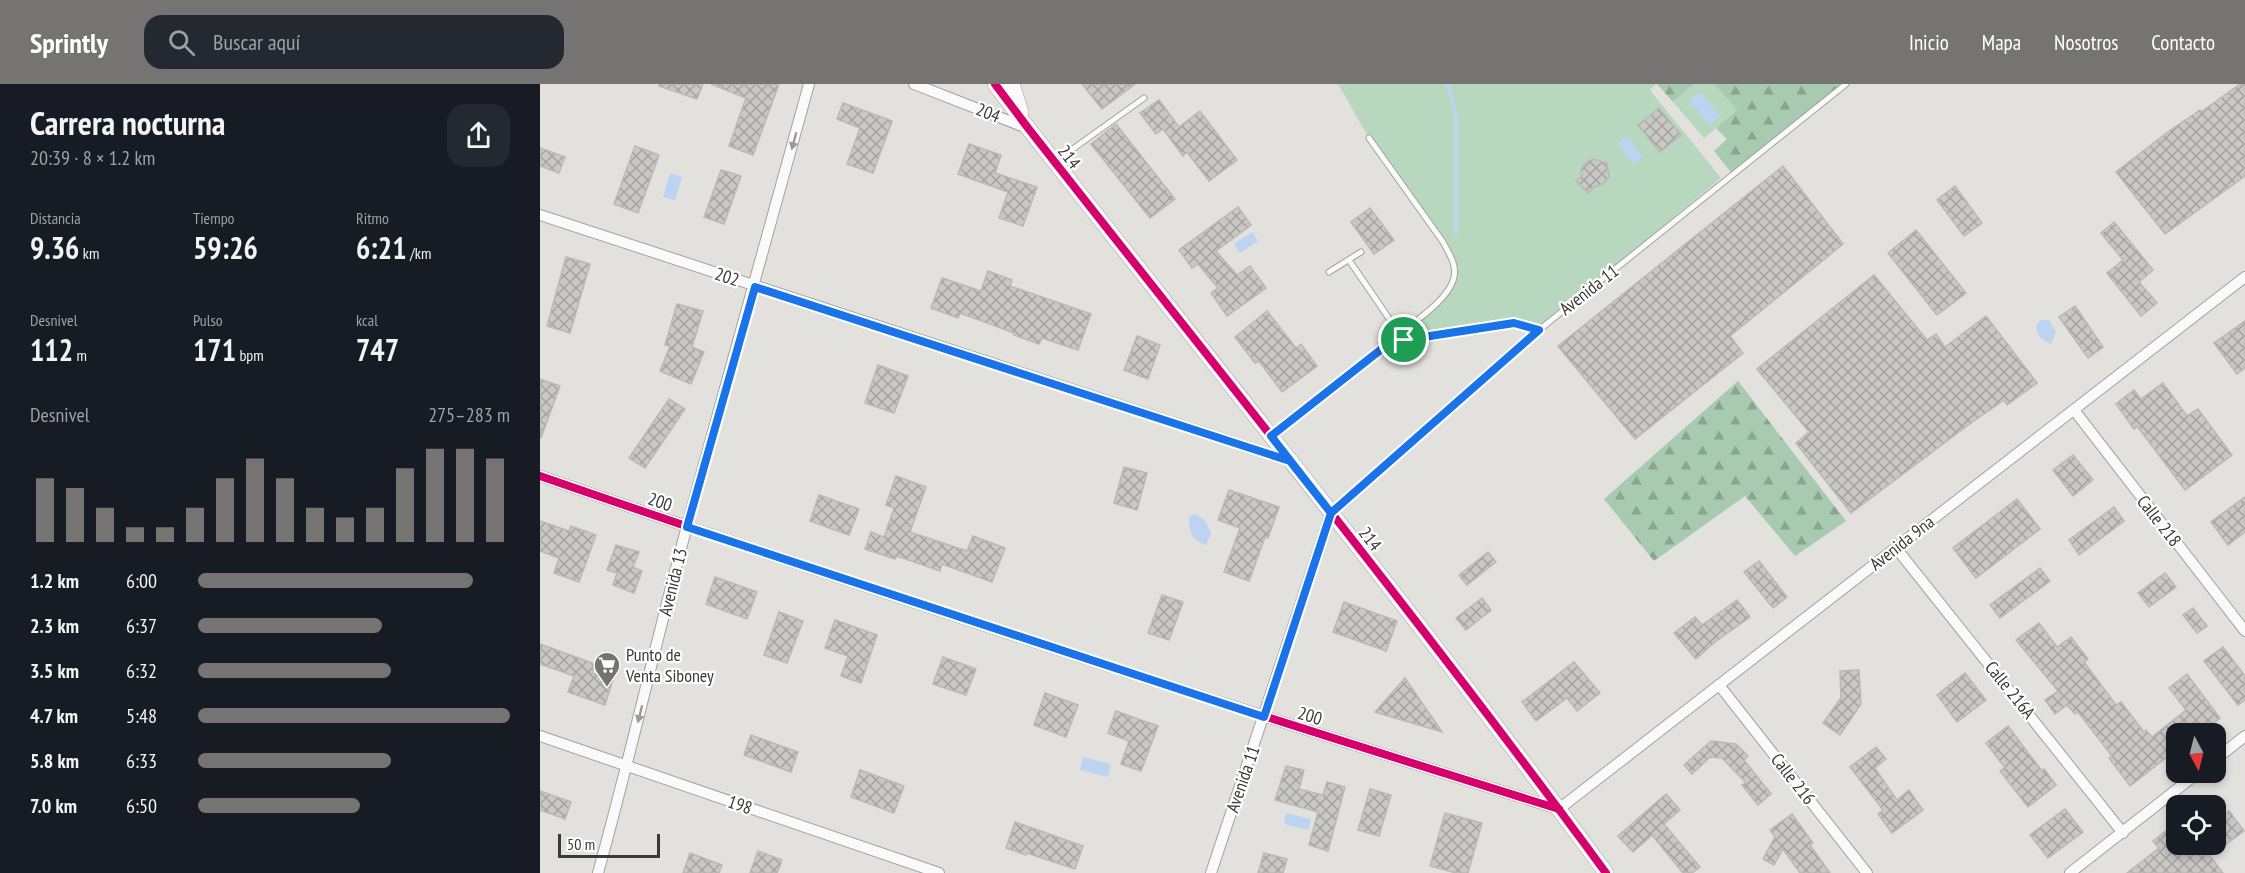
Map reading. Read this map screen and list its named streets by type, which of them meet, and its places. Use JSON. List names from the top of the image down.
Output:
{
  "streets": {
    "street": [
      "204",
      "214",
      "202",
      "Avenida 11",
      "200",
      "Calle 218",
      "Avenida 9na",
      "Avenida 13",
      "Calle 216A",
      "Calle 216",
      "198"
    ]
  },
  "crossings": [
    ["204", "214"],
    ["214", "202"],
    ["214", "Avenida 11"],
    ["214", "200"],
    ["214", "Avenida 9na"],
    ["202", "Avenida 13"],
    ["Avenida 11", "200"],
    ["200", "Avenida 9na"],
    ["200", "Avenida 13"],
    ["Calle 218", "Avenida 9na"],
    ["Avenida 9na", "Calle 216A"],
    ["Avenida 9na", "Calle 216"],
    ["Avenida 13", "198"]
  ],
  "one_way": ["Avenida 13"],
  "places": {
    "supermarket": ["Punto de Venta Siboney"]
  },
  "scale_bar": "50 m",
  "north": "bottom",
  "page": {
    "header": "Sprintly",
    "search": "Buscar aquí",
    "nav": [
      "Inicio",
      "Mapa",
      "Nosotros",
      "Contacto"
    ],
    "heading": ["Carrera nocturna", "20:39 · 8 × 1.2 km"],
    "stats": [
      ["Distancia", "9.36 km"],
      ["Tiempo", "59:26"],
      ["Ritmo", "6:21 /km"],
      ["Desnivel", "112 m"],
      ["Pulso", "171 bpm"],
      ["kcal", "747"]
    ],
    "chart": ["Desnivel", "275–283 m"],
    "list": [
      {
        "name": "1.2 km",
        "note": "6:00"
      },
      {
        "name": "2.3 km",
        "note": "6:37"
      },
      {
        "name": "3.5 km",
        "note": "6:32"
      },
      {
        "name": "4.7 km",
        "note": "5:48"
      },
      {
        "name": "5.8 km",
        "note": "6:33"
      },
      {
        "name": "7.0 km",
        "note": "6:50"
      }
    ],
    "scale": "50 m"
  }
}
